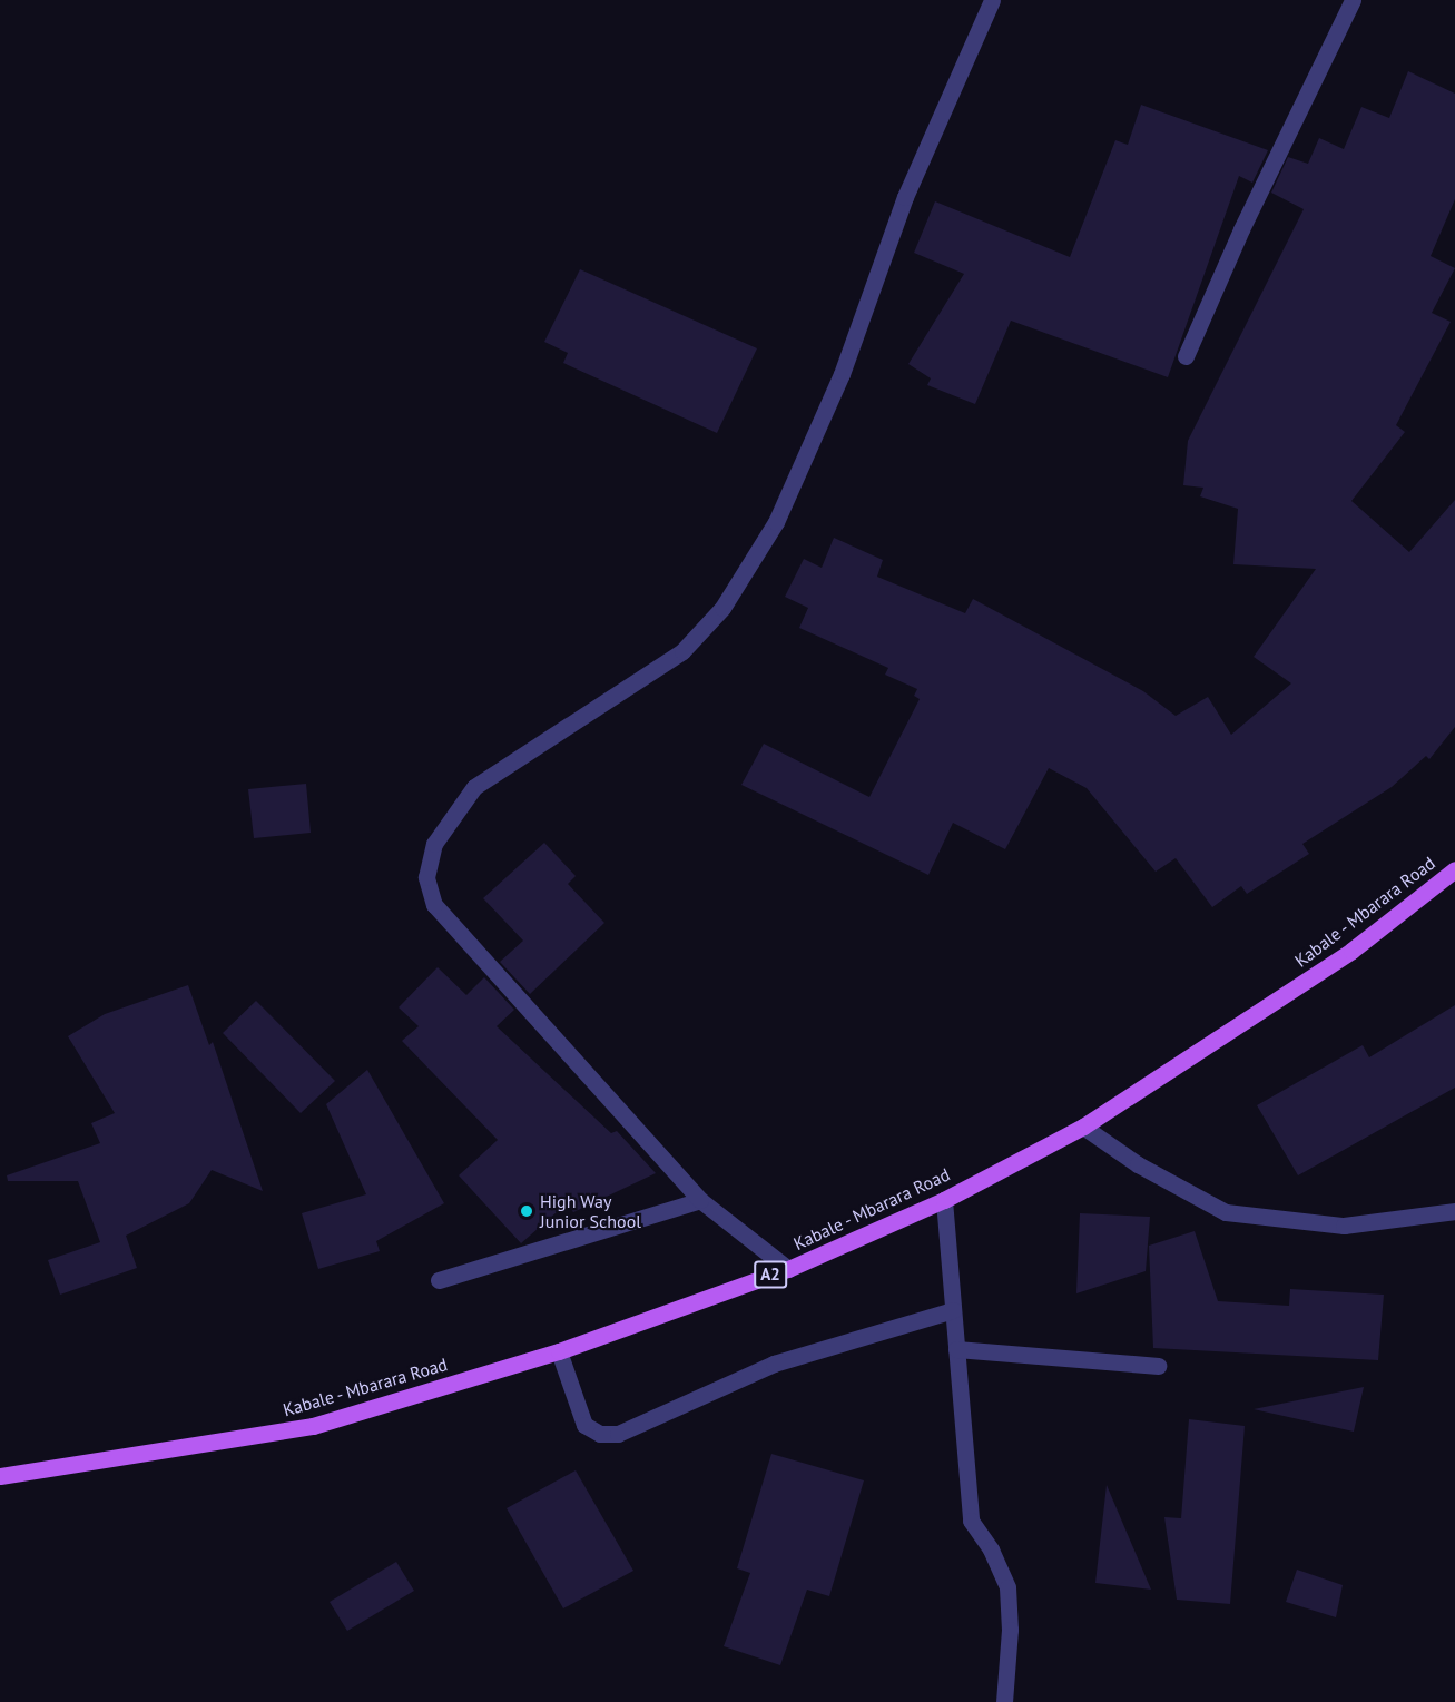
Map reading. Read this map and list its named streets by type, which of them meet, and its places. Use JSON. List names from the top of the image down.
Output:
{
  "streets": {
    "main road": ["Kabale - Mbarara Road", "A2"]
  },
  "places": ["High Way Junior School"]
}
